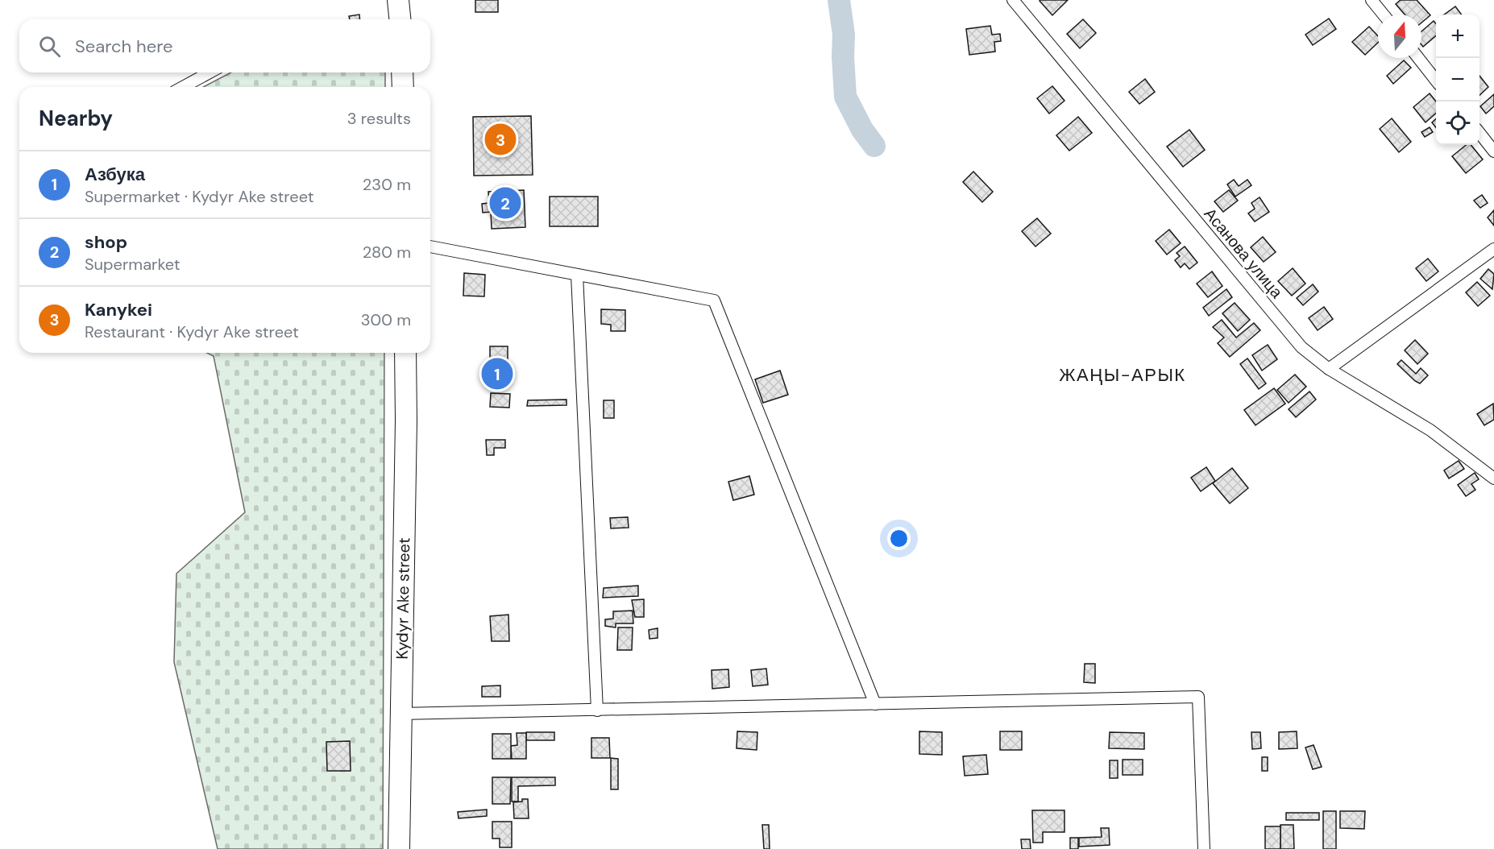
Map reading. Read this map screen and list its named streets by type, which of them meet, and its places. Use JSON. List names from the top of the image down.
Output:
{
  "streets": {
    "highway": ["Kydyr Ake street"],
    "street": ["Асанова улица"]
  },
  "districts": ["ЖАҢЫ-АРЫК"],
  "north": "top",
  "page": {
    "map_buttons": ["+", "−"],
    "search": "Search here",
    "heading": ["Nearby", "3 results"],
    "pins": ["3", "2", "1"],
    "list": [
      {
        "mark": "1",
        "name": "Азбука",
        "note": "Supermarket · Kydyr Ake street",
        "value": "230 m"
      },
      {
        "mark": "2",
        "name": "shop",
        "note": "Supermarket",
        "value": "280 m"
      },
      {
        "mark": "3",
        "name": "Kanykei",
        "note": "Restaurant · Kydyr Ake street",
        "value": "300 m"
      }
    ]
  }
}
